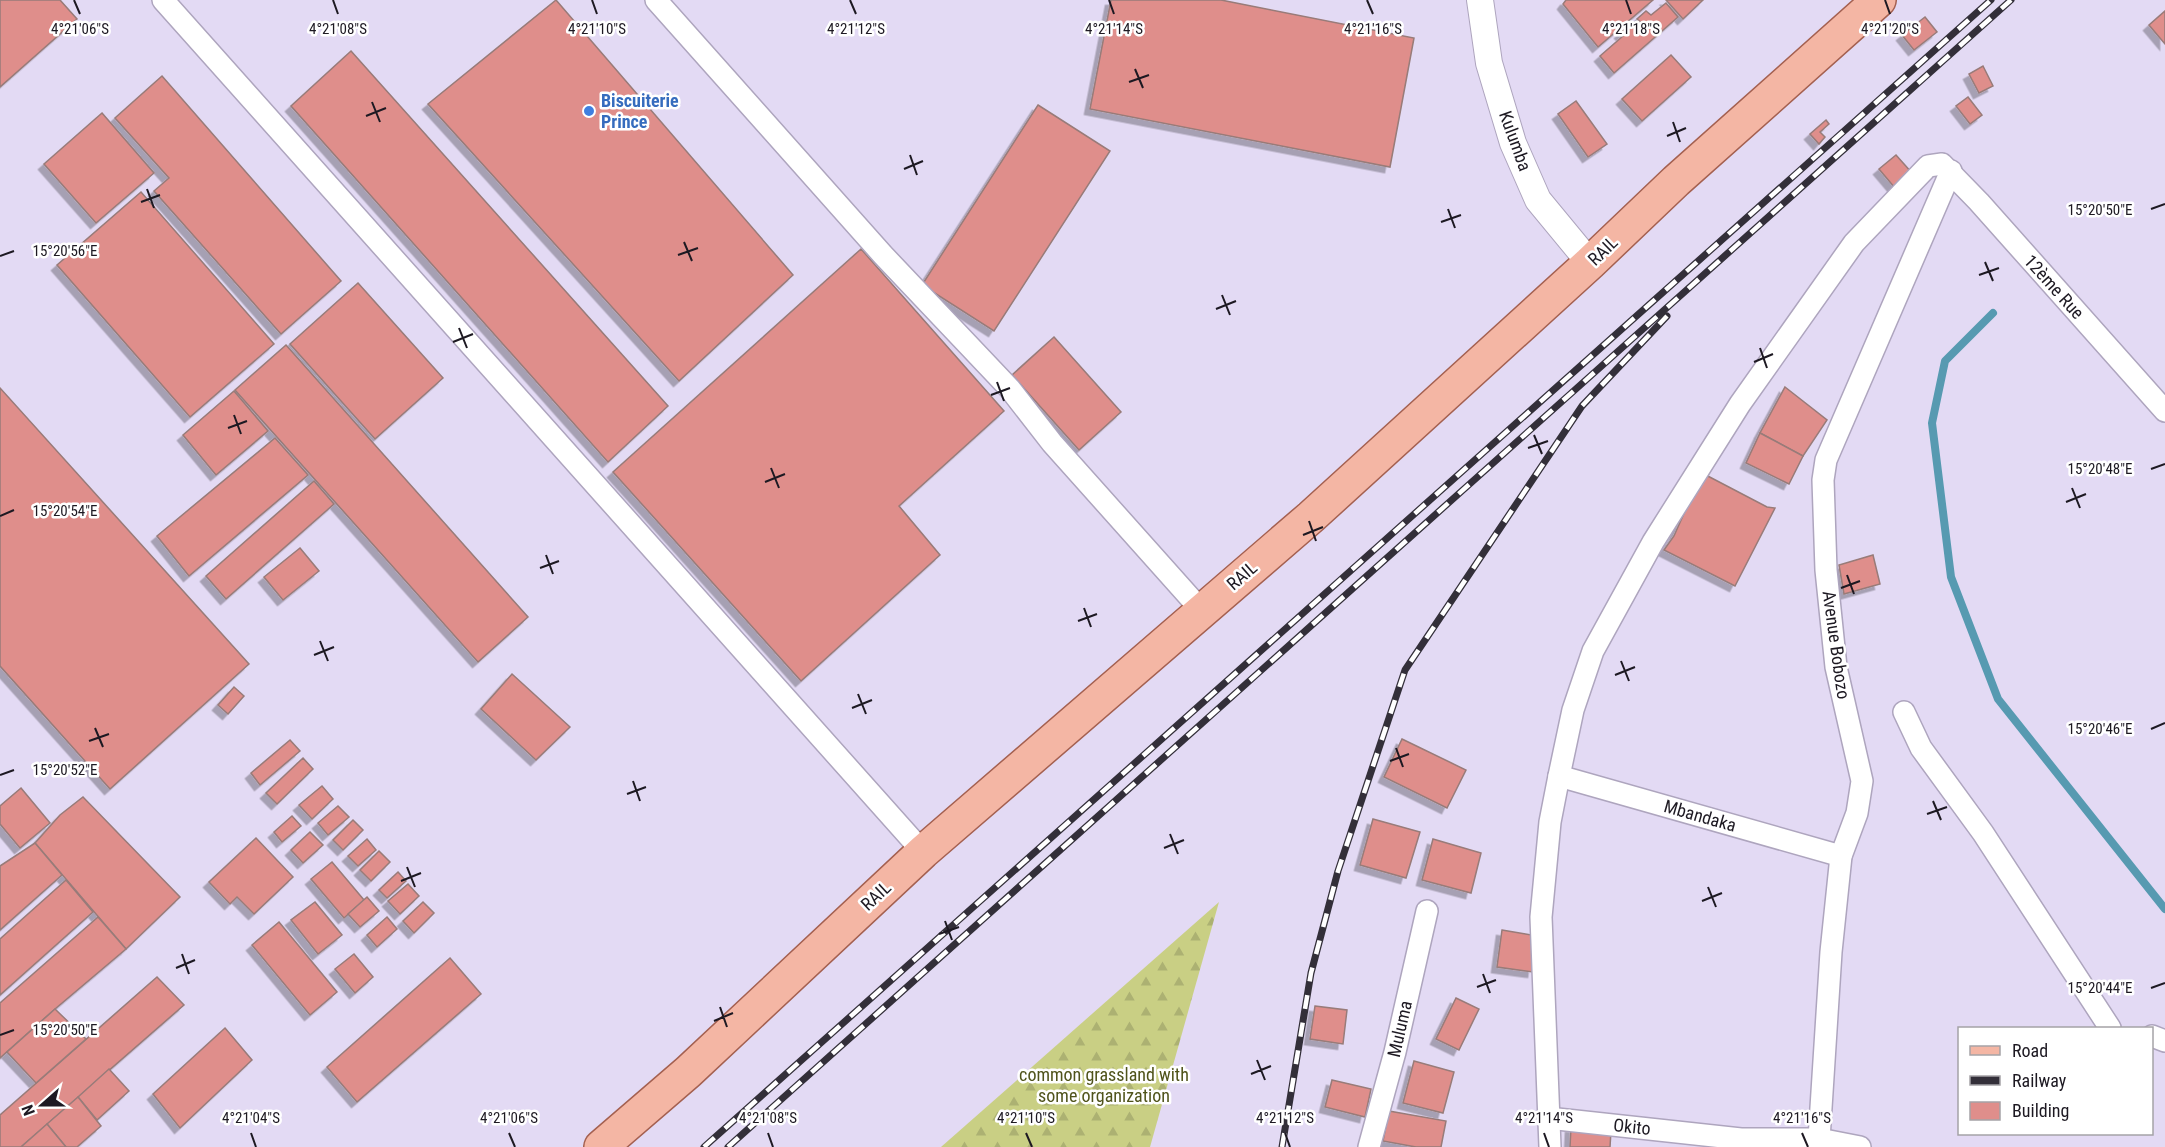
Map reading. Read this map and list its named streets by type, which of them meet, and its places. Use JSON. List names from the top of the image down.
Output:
{
  "streets": {
    "main road": ["RAIL"],
    "street": [
      "Kulumba",
      "12ème Rue",
      "Avenue Bobozo",
      "Mbandaka",
      "Muluma",
      "Okito"
    ]
  },
  "crossings": [
    ["Kulumba", "RAIL"],
    ["12ème Rue", "Avenue Bobozo"],
    ["Avenue Bobozo", "Mbandaka"],
    ["Avenue Bobozo", "Okito"]
  ],
  "parks": ["common grassland with some organization"],
  "places": ["Biscuiterie Prince"],
  "legend": ["Road", "Railway", "Building"],
  "north": "left",
  "coordinates": [
    "4°21'06\"S",
    "4°21'08\"S",
    "4°21'10\"S",
    "4°21'12\"S",
    "4°21'14\"S",
    "4°21'18\"S",
    "4°21'20\"S",
    "4°21'16\"S",
    "15°20'50\"E",
    "15°20'56\"E",
    "15°20'48\"E",
    "15°20'54\"E",
    "15°20'46\"E",
    "15°20'52\"E",
    "15°20'44\"E",
    "4°21'04\"S"
  ]
}
